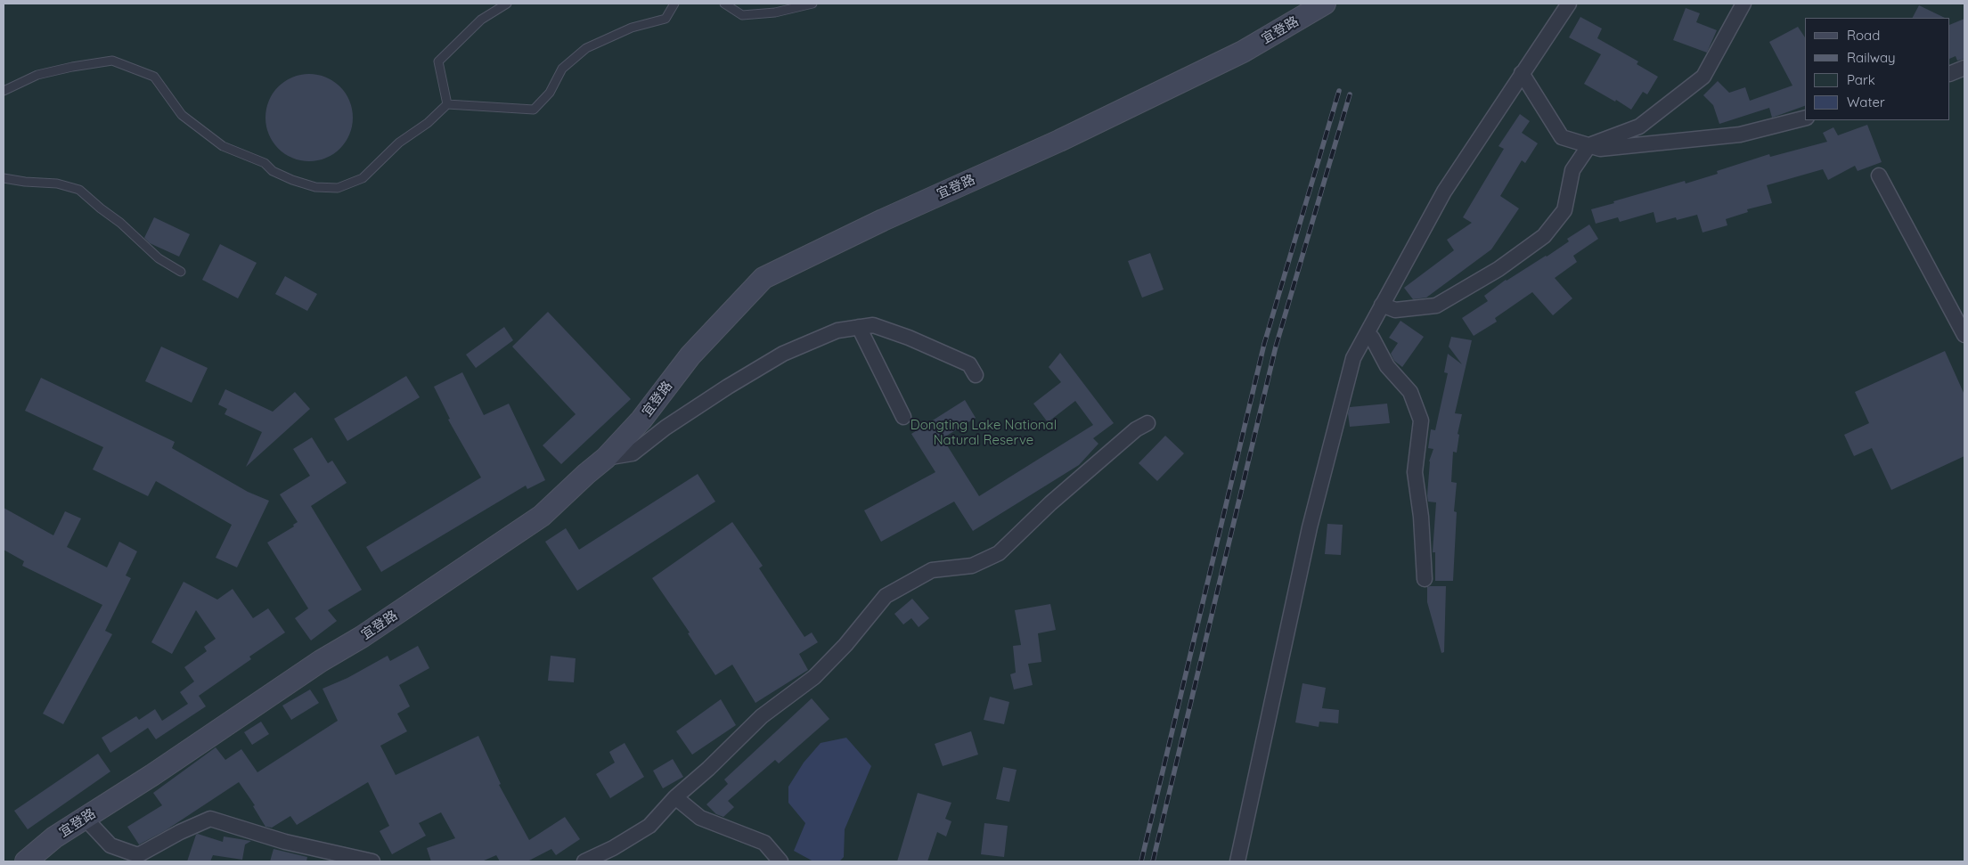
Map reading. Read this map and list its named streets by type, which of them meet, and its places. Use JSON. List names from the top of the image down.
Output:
{
  "streets": {
    "street": ["宜登路"]
  },
  "parks": ["Dongting Lake National Natural Reserve"],
  "legend": [
    "Road",
    "Railway",
    "Park",
    "Water"
  ]
}
